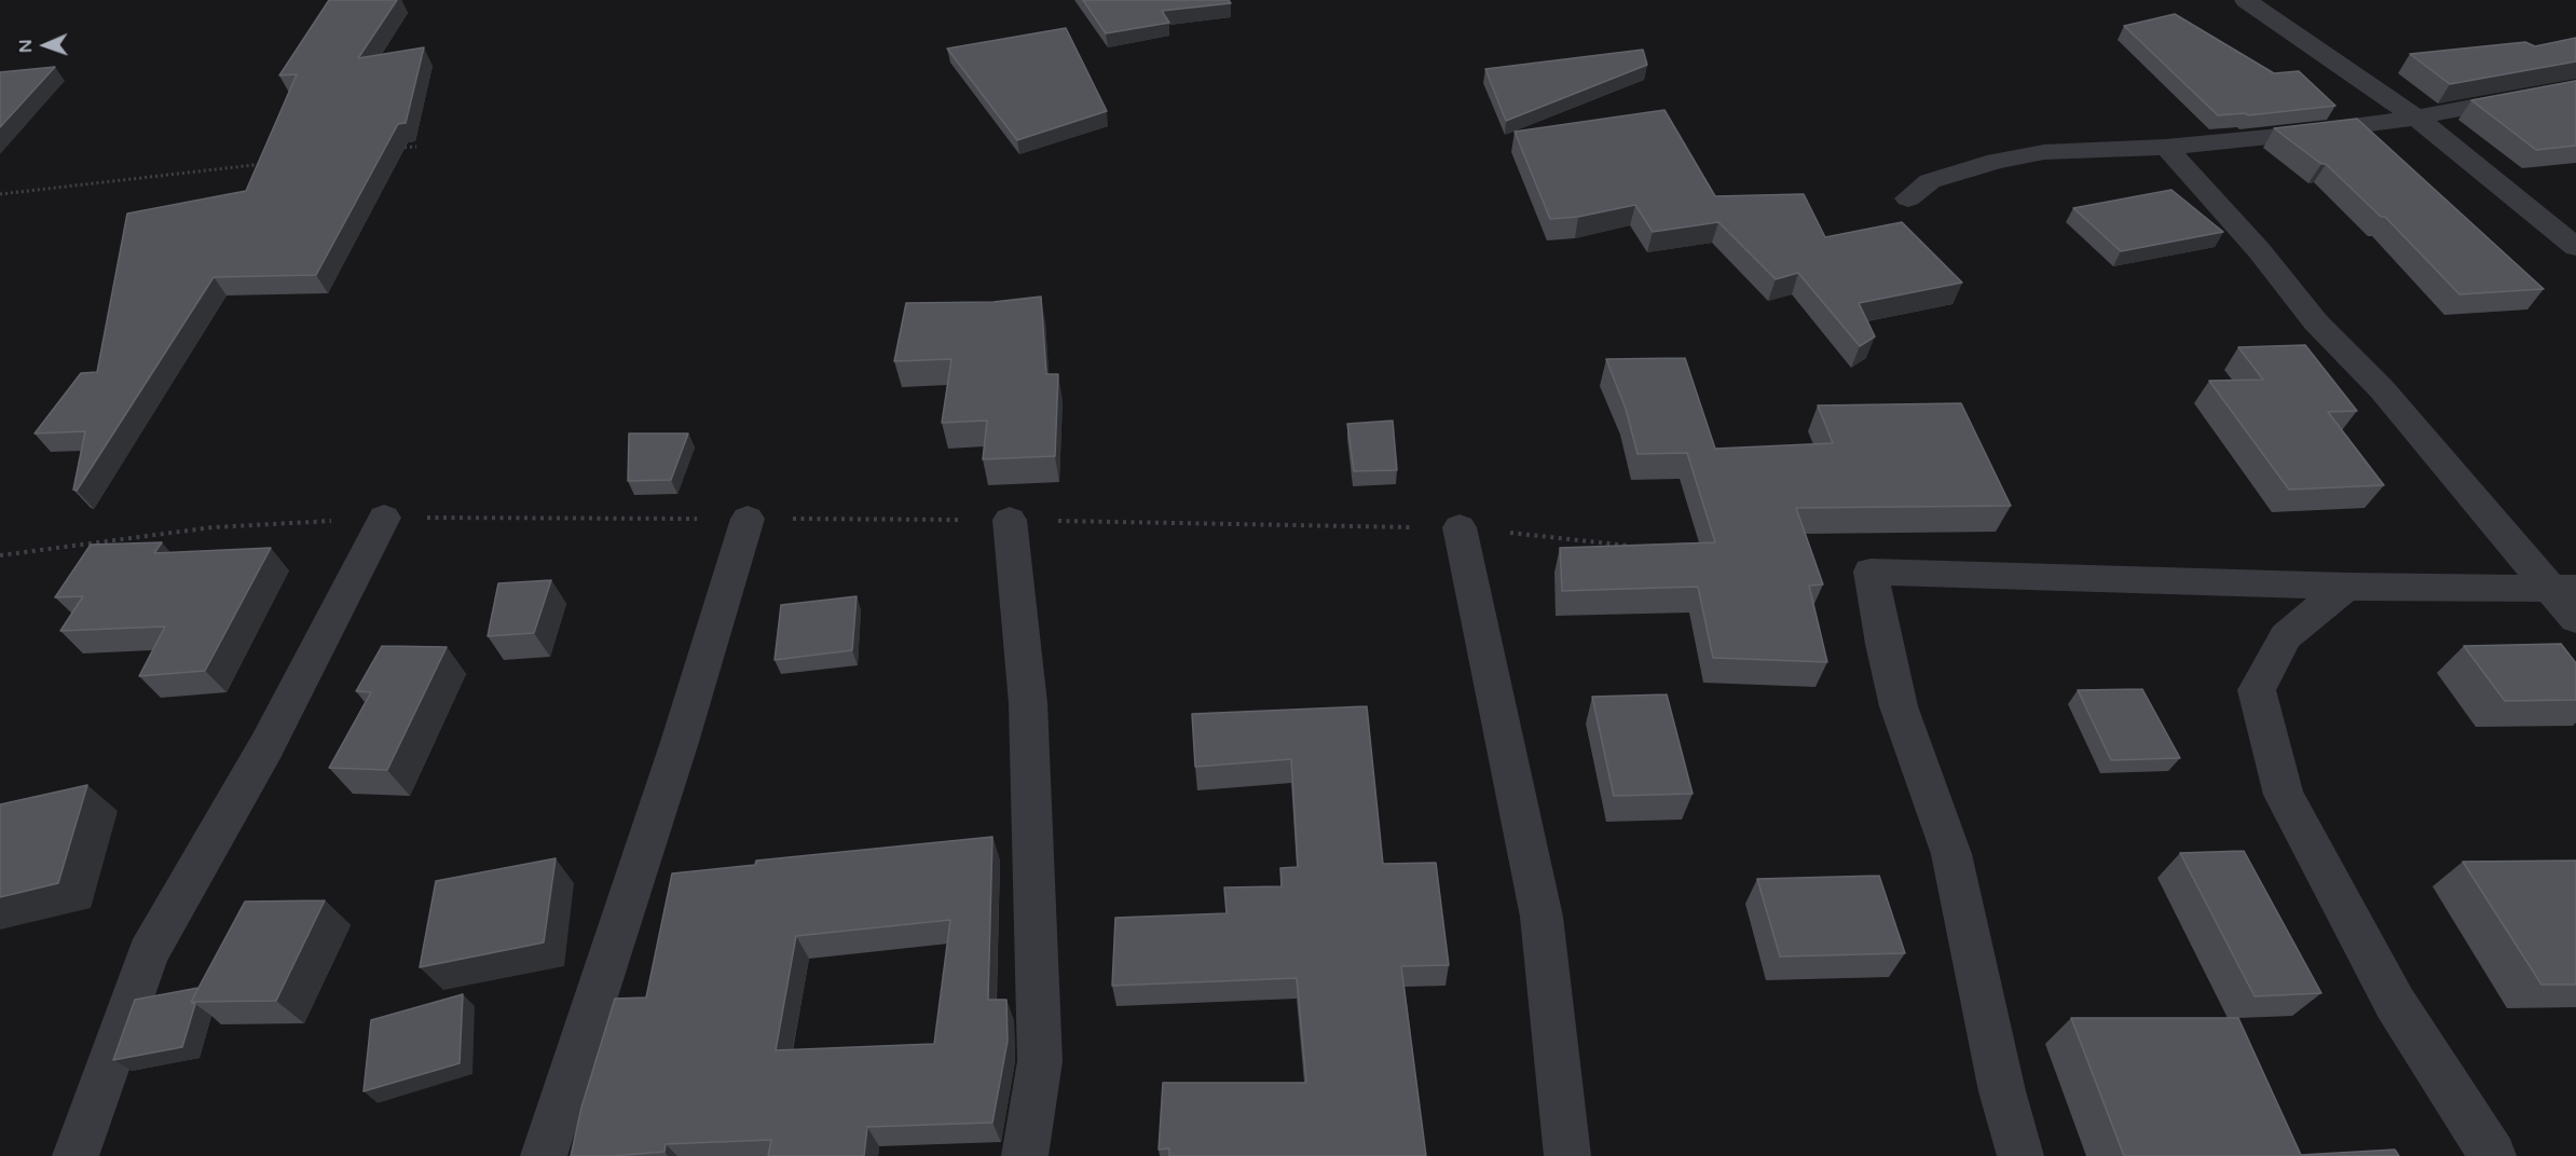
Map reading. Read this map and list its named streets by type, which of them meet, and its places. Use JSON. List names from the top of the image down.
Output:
{
  "north": "left"
}
